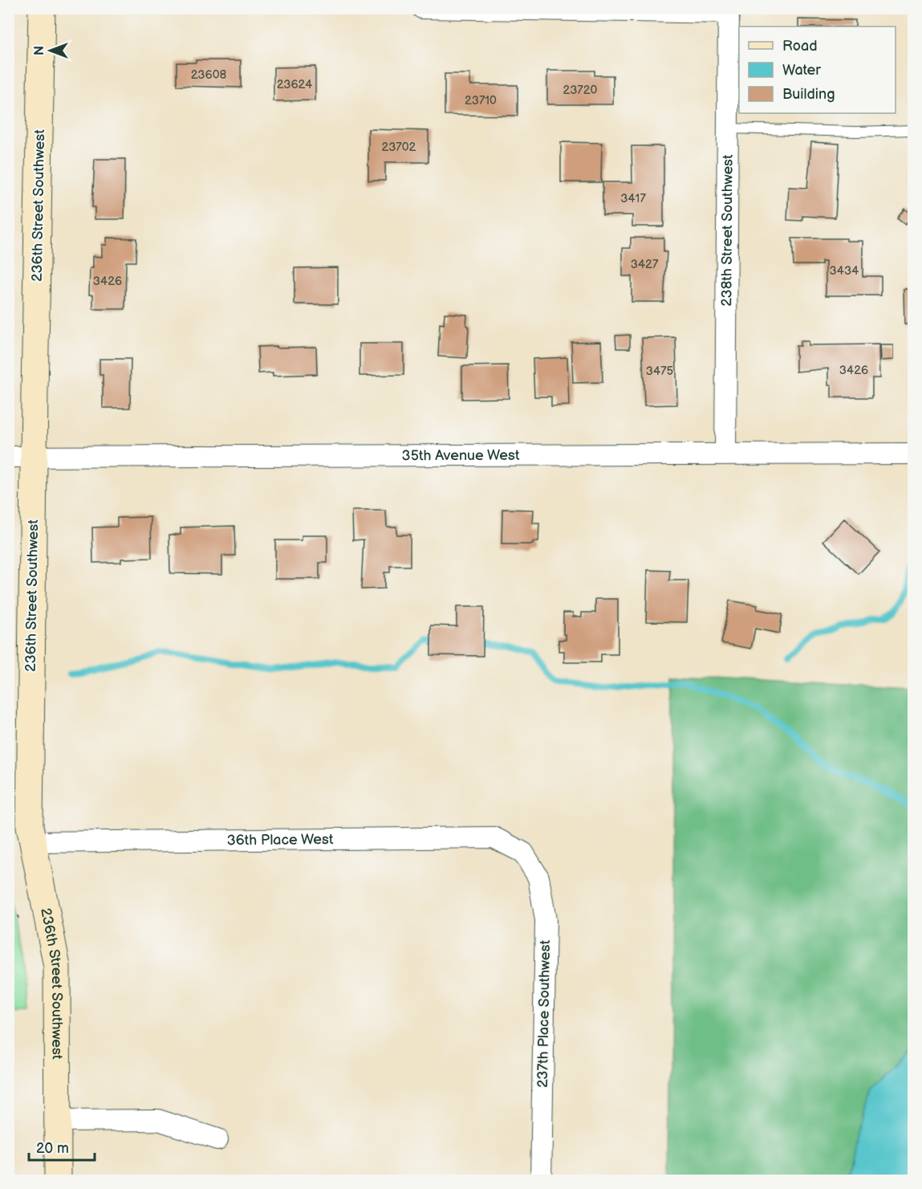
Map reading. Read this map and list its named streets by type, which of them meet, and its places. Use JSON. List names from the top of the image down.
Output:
{
  "streets": {
    "street": [
      "236th Street Southwest",
      "238th Street Southwest",
      "35th Avenue West",
      "36th Place West",
      "237th Place Southwest"
    ]
  },
  "crossings": [
    ["236th Street Southwest", "35th Avenue West"],
    ["236th Street Southwest", "36th Place West"],
    ["238th Street Southwest", "35th Avenue West"],
    ["36th Place West", "237th Place Southwest"]
  ],
  "house_numbers": [
    "23608",
    "23624",
    "23720",
    "23710",
    "23702",
    "3417",
    "3427",
    "3434",
    "3426",
    "3426",
    "3475"
  ],
  "legend": ["Road", "Water", "Building"],
  "scale_bar": "20 m",
  "north": "left"
}
